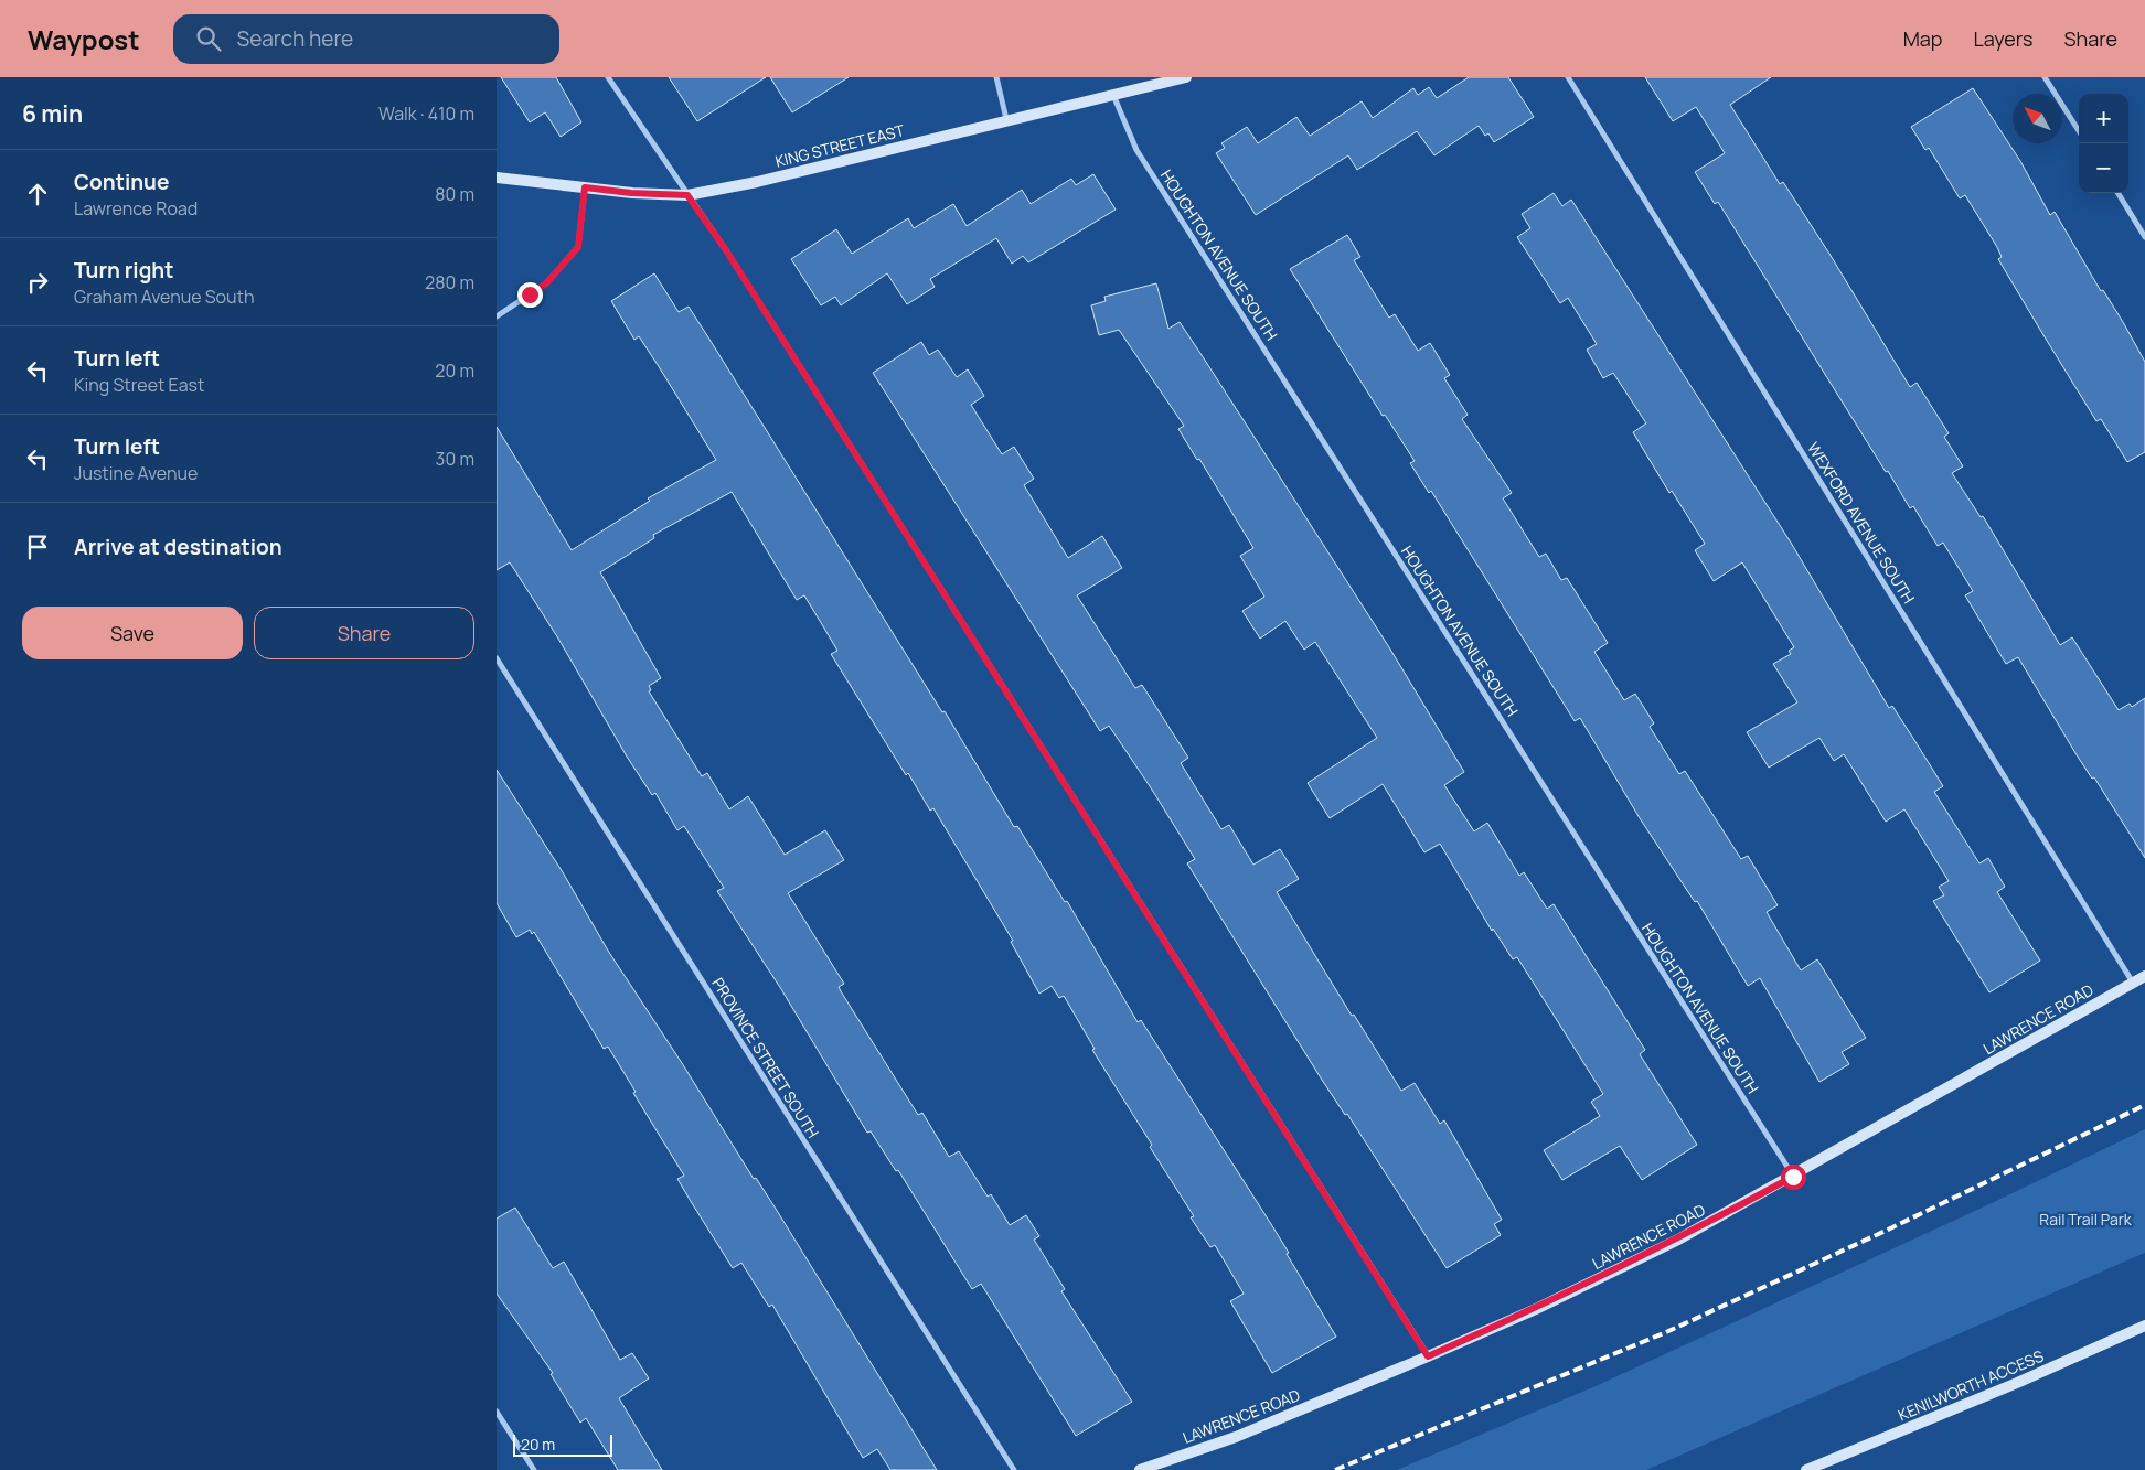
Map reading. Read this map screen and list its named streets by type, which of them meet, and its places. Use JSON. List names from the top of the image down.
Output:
{
  "streets": {
    "street": [
      "KING STREET EAST",
      "HOUGHTON AVENUE SOUTH",
      "WEXFORD AVENUE SOUTH",
      "LAWRENCE ROAD",
      "PROVINCE STREET SOUTH",
      "KENILWORTH ACCESS"
    ]
  },
  "crossings": [
    ["KING STREET EAST", "HOUGHTON AVENUE SOUTH"],
    ["HOUGHTON AVENUE SOUTH", "LAWRENCE ROAD"],
    ["WEXFORD AVENUE SOUTH", "LAWRENCE ROAD"]
  ],
  "parks": ["Rail Trail Park"],
  "scale_bar": "20 m",
  "north": "top left",
  "page": {
    "header": "Waypost",
    "search": "Search here",
    "nav": ["Map", "Layers", "Share"],
    "heading": ["6 min", "Walk · 410 m"],
    "map_buttons": ["+", "−"],
    "list": [
      ["Continue", "Lawrence Road", "80 m"],
      ["Turn right", "Graham Avenue South", "280 m"],
      ["Turn left", "King Street East", "20 m"],
      ["Turn left", "Justine Avenue", "30 m"],
      "Arrive at destination"
    ],
    "buttons": ["Save", "Share"],
    "scale": "20 m"
  }
}
